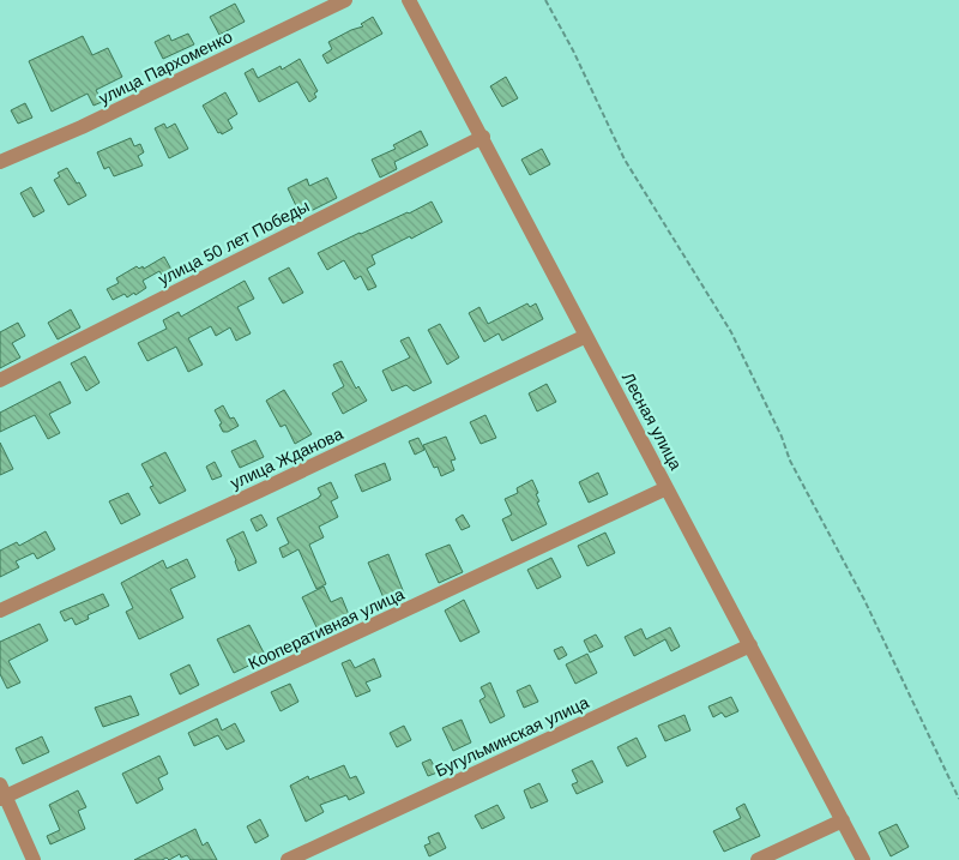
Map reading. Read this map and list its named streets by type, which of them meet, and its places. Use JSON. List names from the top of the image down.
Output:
{
  "streets": {
    "street": [
      "улица Пархоменко",
      "улица 50 лет Победы",
      "Лесная улица",
      "улица Жданова",
      "Кооперативная улица",
      "Бугульминская улица"
    ]
  },
  "crossings": [
    ["улица 50 лет Победы", "Лесная улица"],
    ["Лесная улица", "улица Жданова"],
    ["Лесная улица", "Кооперативная улица"],
    ["Лесная улица", "Бугульминская улица"]
  ]
}
